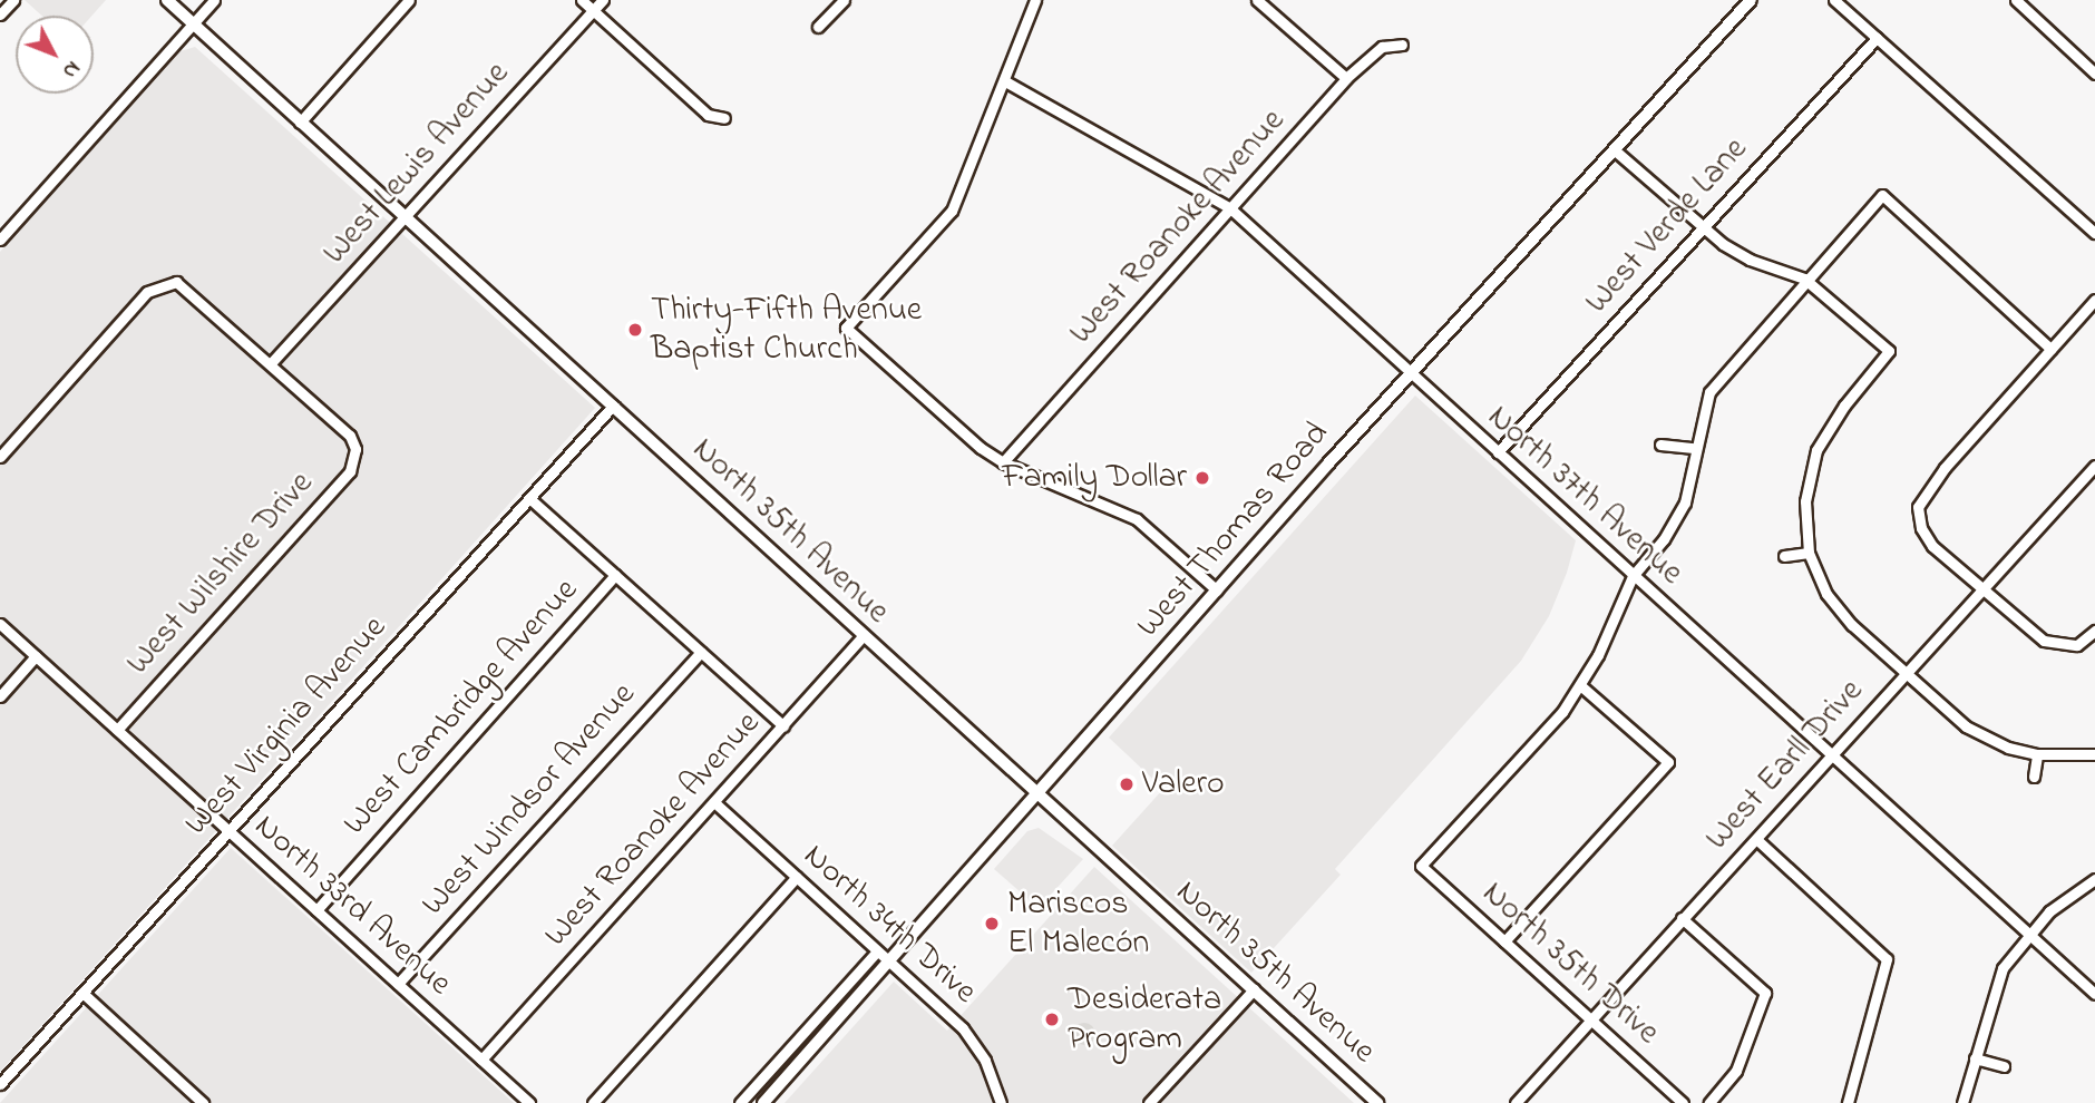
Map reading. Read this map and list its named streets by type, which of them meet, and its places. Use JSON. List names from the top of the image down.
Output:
{
  "streets": {
    "main road": ["West Thomas Road", "North 35th Avenue"],
    "street": [
      "West Lewis Avenue",
      "West Verde Lane",
      "West Roanoke Avenue",
      "North 37th Avenue",
      "West Wilshire Drive",
      "West Cambridge Avenue",
      "West Virginia Avenue",
      "West Earll Drive",
      "West Windsor Avenue",
      "North 33rd Avenue",
      "North 34th Drive",
      "North 35th Drive"
    ]
  },
  "crossings": [
    ["West Lewis Avenue", "North 35th Avenue"],
    ["West Lewis Avenue", "West Wilshire Drive"],
    ["West Verde Lane", "North 37th Avenue"],
    ["West Roanoke Avenue", "North 37th Avenue"],
    ["West Roanoke Avenue", "North 35th Avenue"],
    ["West Roanoke Avenue", "North 33rd Avenue"],
    ["West Roanoke Avenue", "North 34th Drive"],
    ["North 37th Avenue", "West Thomas Road"],
    ["North 37th Avenue", "West Earll Drive"],
    ["West Thomas Road", "North 35th Avenue"],
    ["West Thomas Road", "North 34th Drive"],
    ["North 35th Avenue", "West Virginia Avenue"],
    ["West Wilshire Drive", "North 33rd Avenue"],
    ["West Cambridge Avenue", "North 33rd Avenue"],
    ["West Virginia Avenue", "North 33rd Avenue"],
    ["West Earll Drive", "North 35th Drive"],
    ["West Windsor Avenue", "North 33rd Avenue"]
  ],
  "places": [
    "Thirty-Fifth Avenue Baptist Church",
    "Family Dollar",
    "Valero",
    "Mariscos El Malecón",
    "Desiderata Program"
  ],
  "north": "bottom right"
}
